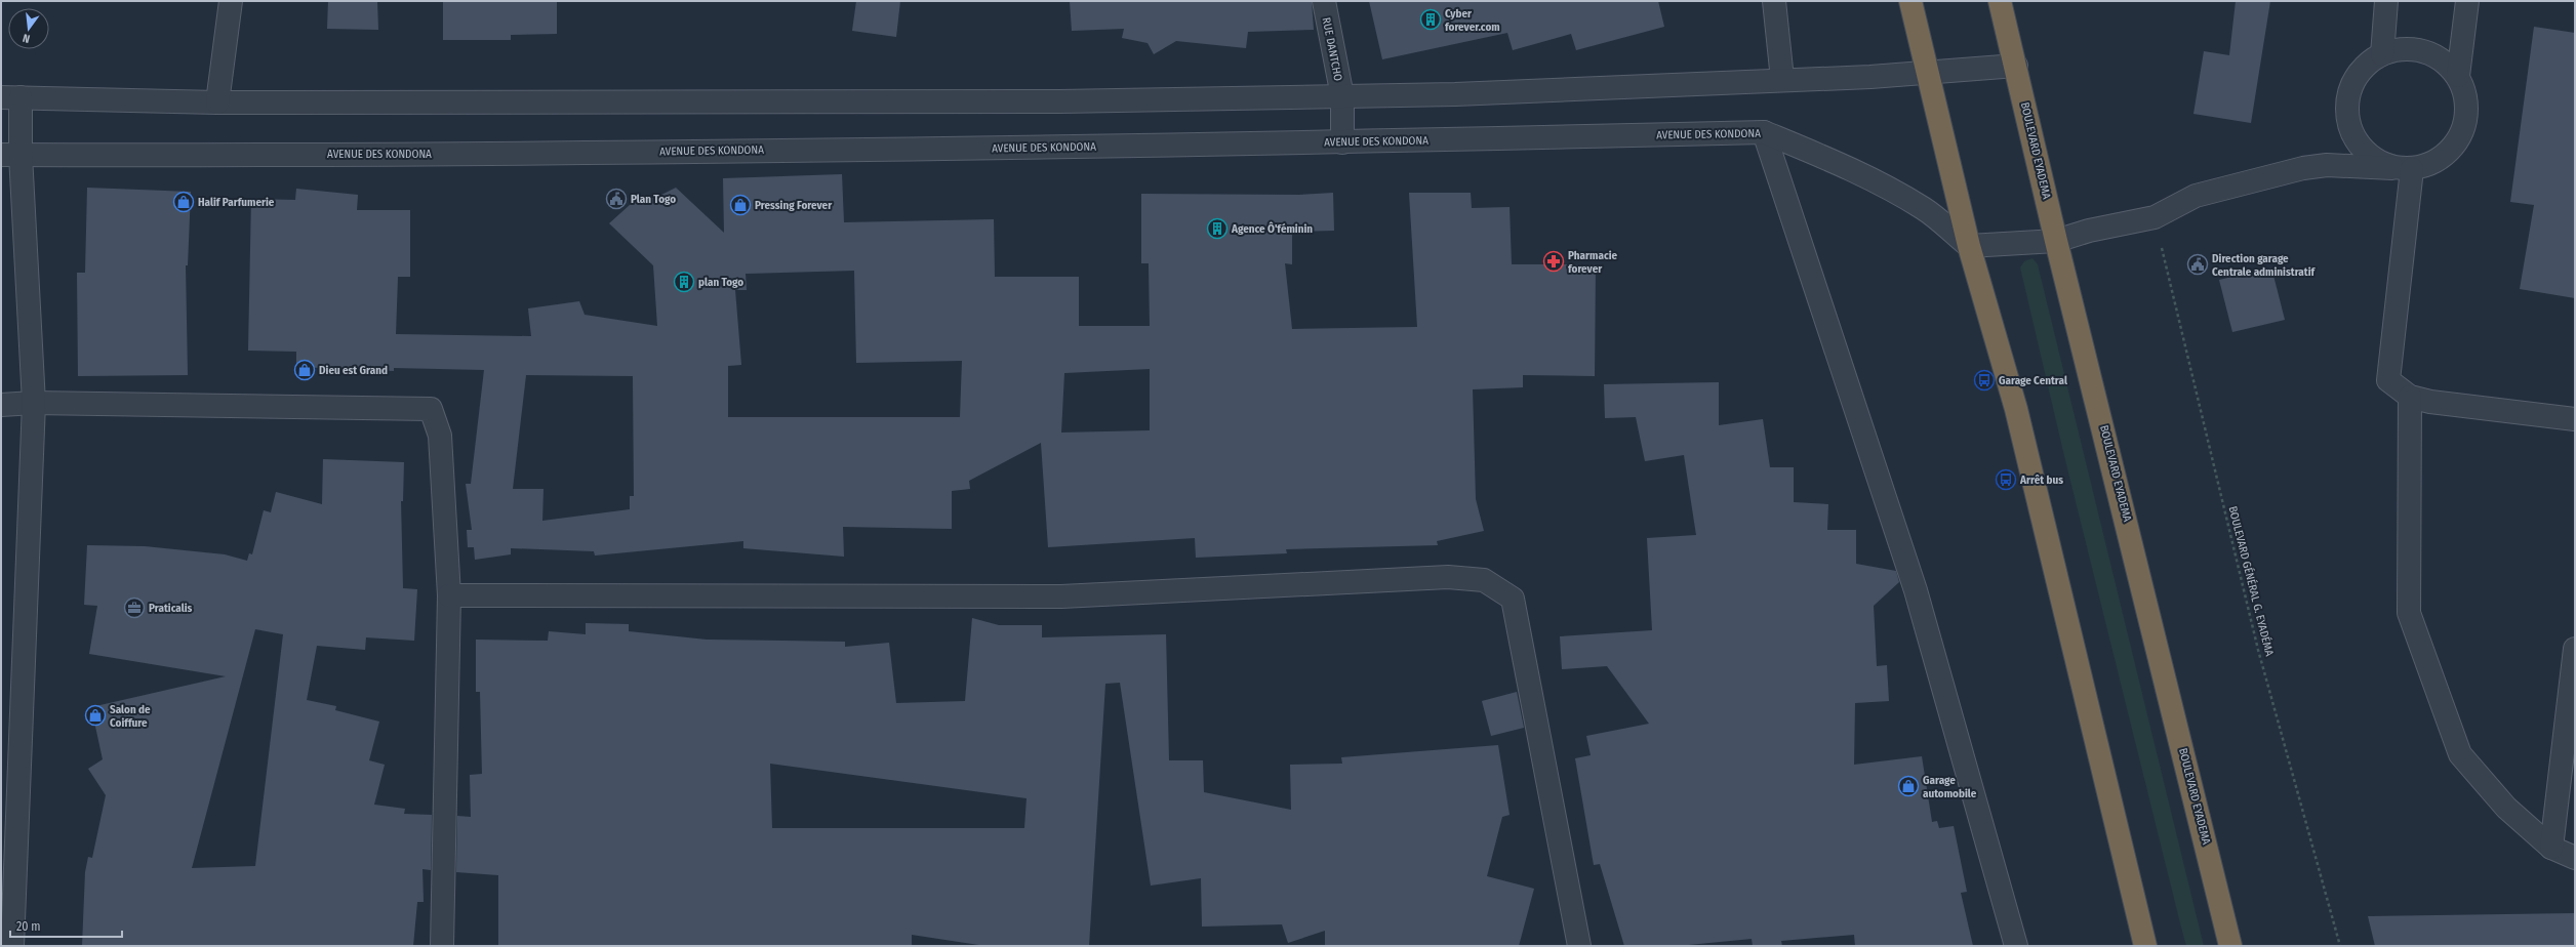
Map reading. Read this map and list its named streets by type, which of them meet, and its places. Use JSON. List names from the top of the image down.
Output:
{
  "streets": {
    "highway": ["BOULEVARD EYADEMA"],
    "street": ["RUE DANTCHO", "AVENUE DES KONDONA"],
    "path": ["BOULEVARD GÉNÉRAL G. EYADÉMA"]
  },
  "crossings": [
    ["RUE DANTCHO", "AVENUE DES KONDONA"]
  ],
  "places": {
    "building": ["Cyber forever.com", "Agence Ô'féminin", "plan Togo"],
    "public building": ["Plan Togo", "Direction garage Centrale administratif"],
    "shop": [
      "Halif Parfumerie",
      "Pressing Forever",
      "Dieu est Grand",
      "Salon de Coiffure",
      "Garage automobile"
    ],
    "pharmacy": ["Pharmacie forever"],
    "bus stop": ["Garage Central", "Arrêt bus"],
    "office": ["Praticalis"]
  },
  "scale_bar": "20 m",
  "north": "bottom"
}
